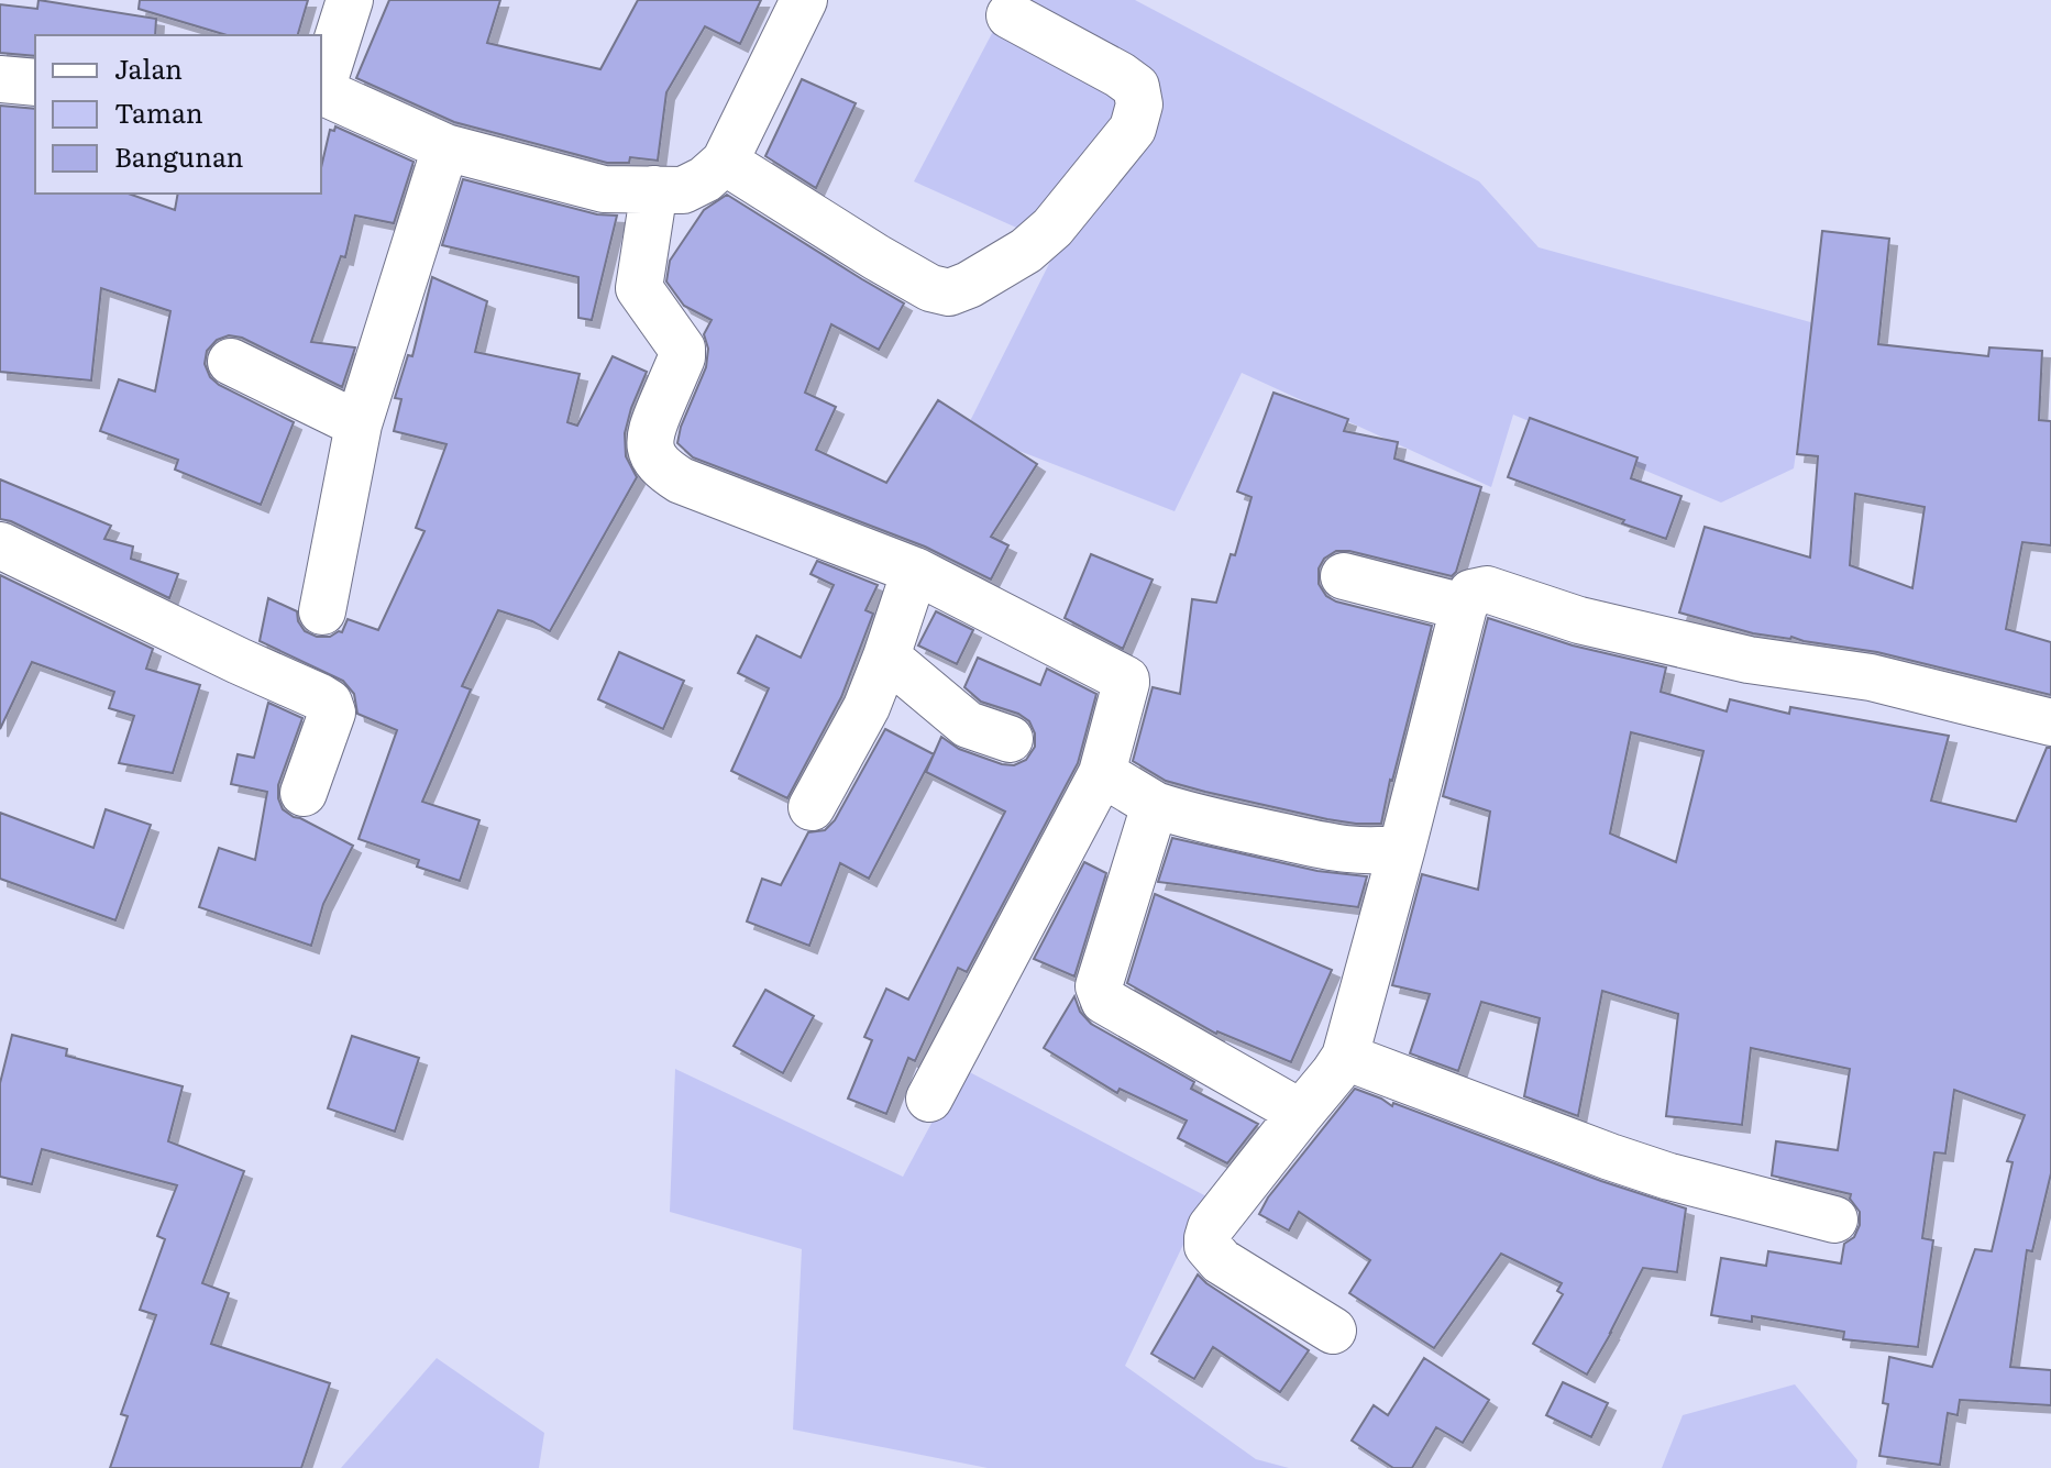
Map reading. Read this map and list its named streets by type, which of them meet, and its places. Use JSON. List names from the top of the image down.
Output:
{
  "legend": ["Jalan", "Taman", "Bangunan"]
}
